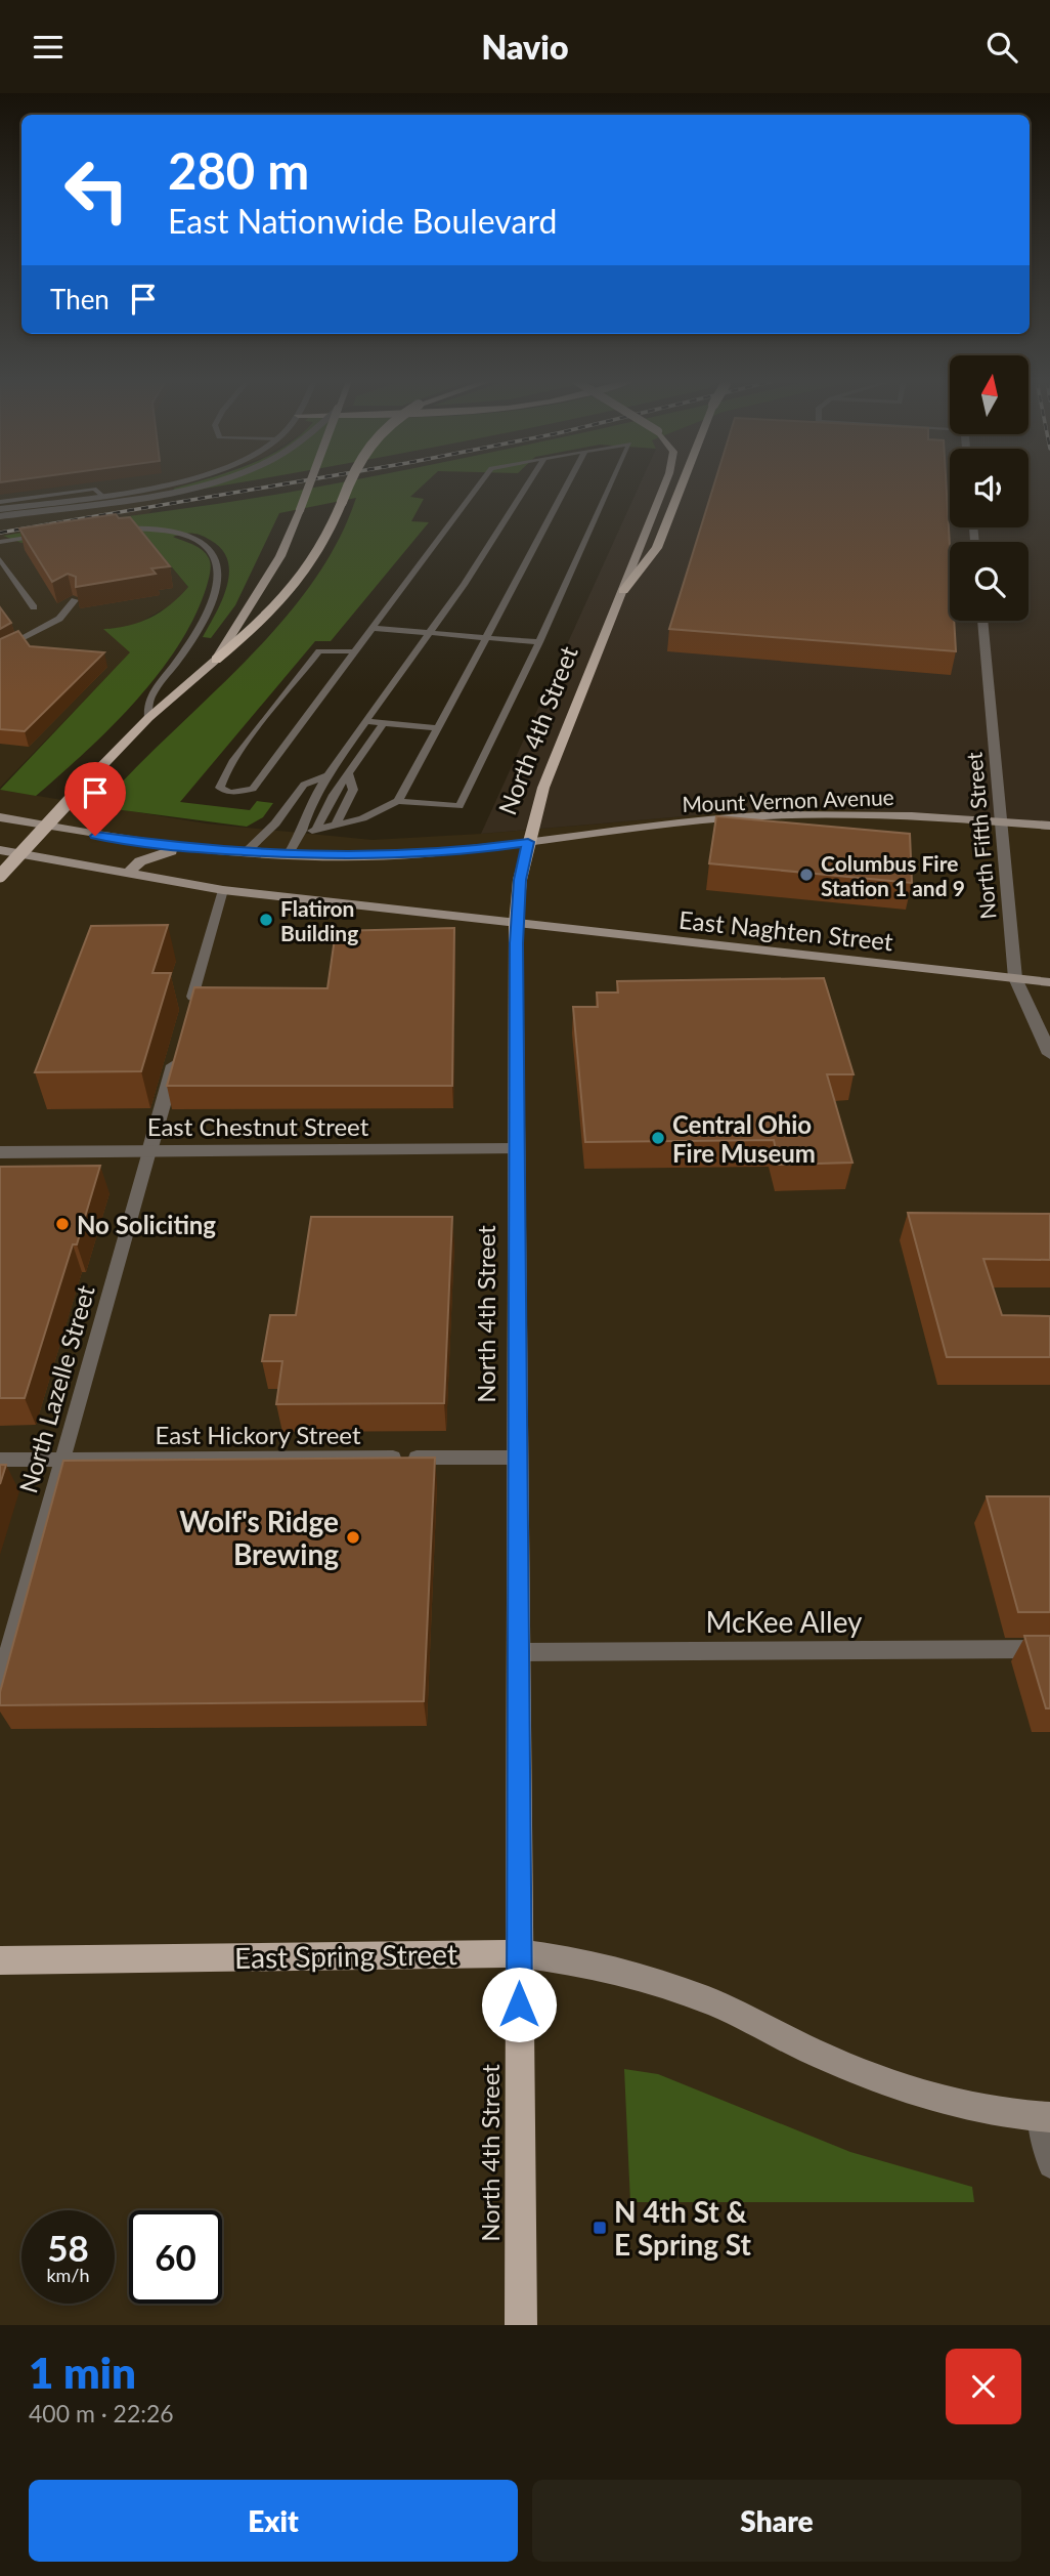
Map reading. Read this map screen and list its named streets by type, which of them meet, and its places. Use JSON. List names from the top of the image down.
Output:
{
  "streets": {
    "main road": [
      "North 4th Street",
      "Mount Vernon Avenue",
      "East Naghten Street",
      "East Spring Street"
    ],
    "street": ["North Fifth Street", "East Chestnut Street"],
    "lane": ["North Lazelle Street", "East Hickory Street", "McKee Alley"]
  },
  "crossings": [
    ["North 4th Street", "Mount Vernon Avenue"],
    ["North 4th Street", "East Naghten Street"],
    ["North 4th Street", "East Chestnut Street"],
    ["North 4th Street", "East Hickory Street"],
    ["North 4th Street", "McKee Alley"],
    ["North 4th Street", "East Spring Street"],
    ["Mount Vernon Avenue", "North Fifth Street"],
    ["North Fifth Street", "East Naghten Street"],
    ["East Chestnut Street", "North Lazelle Street"],
    ["North Lazelle Street", "East Hickory Street"]
  ],
  "places": {
    "other": [
      "Columbus Fire Station 1 and 9",
      "Flatiron Building",
      "Central Ohio Fire Museum",
      "No Soliciting",
      "Wolf's Ridge Brewing"
    ],
    "transit": ["N 4th St & E Spring St"]
  },
  "north": "top",
  "page": {
    "header": "Navio",
    "turn": ["280 m", "East Nationwide Boulevard"],
    "then": "Then",
    "speed": "58 km/h",
    "limit": "60",
    "heading": ["1 min", "400 m · 22:26"],
    "buttons": ["Exit", "Share"]
  }
}
